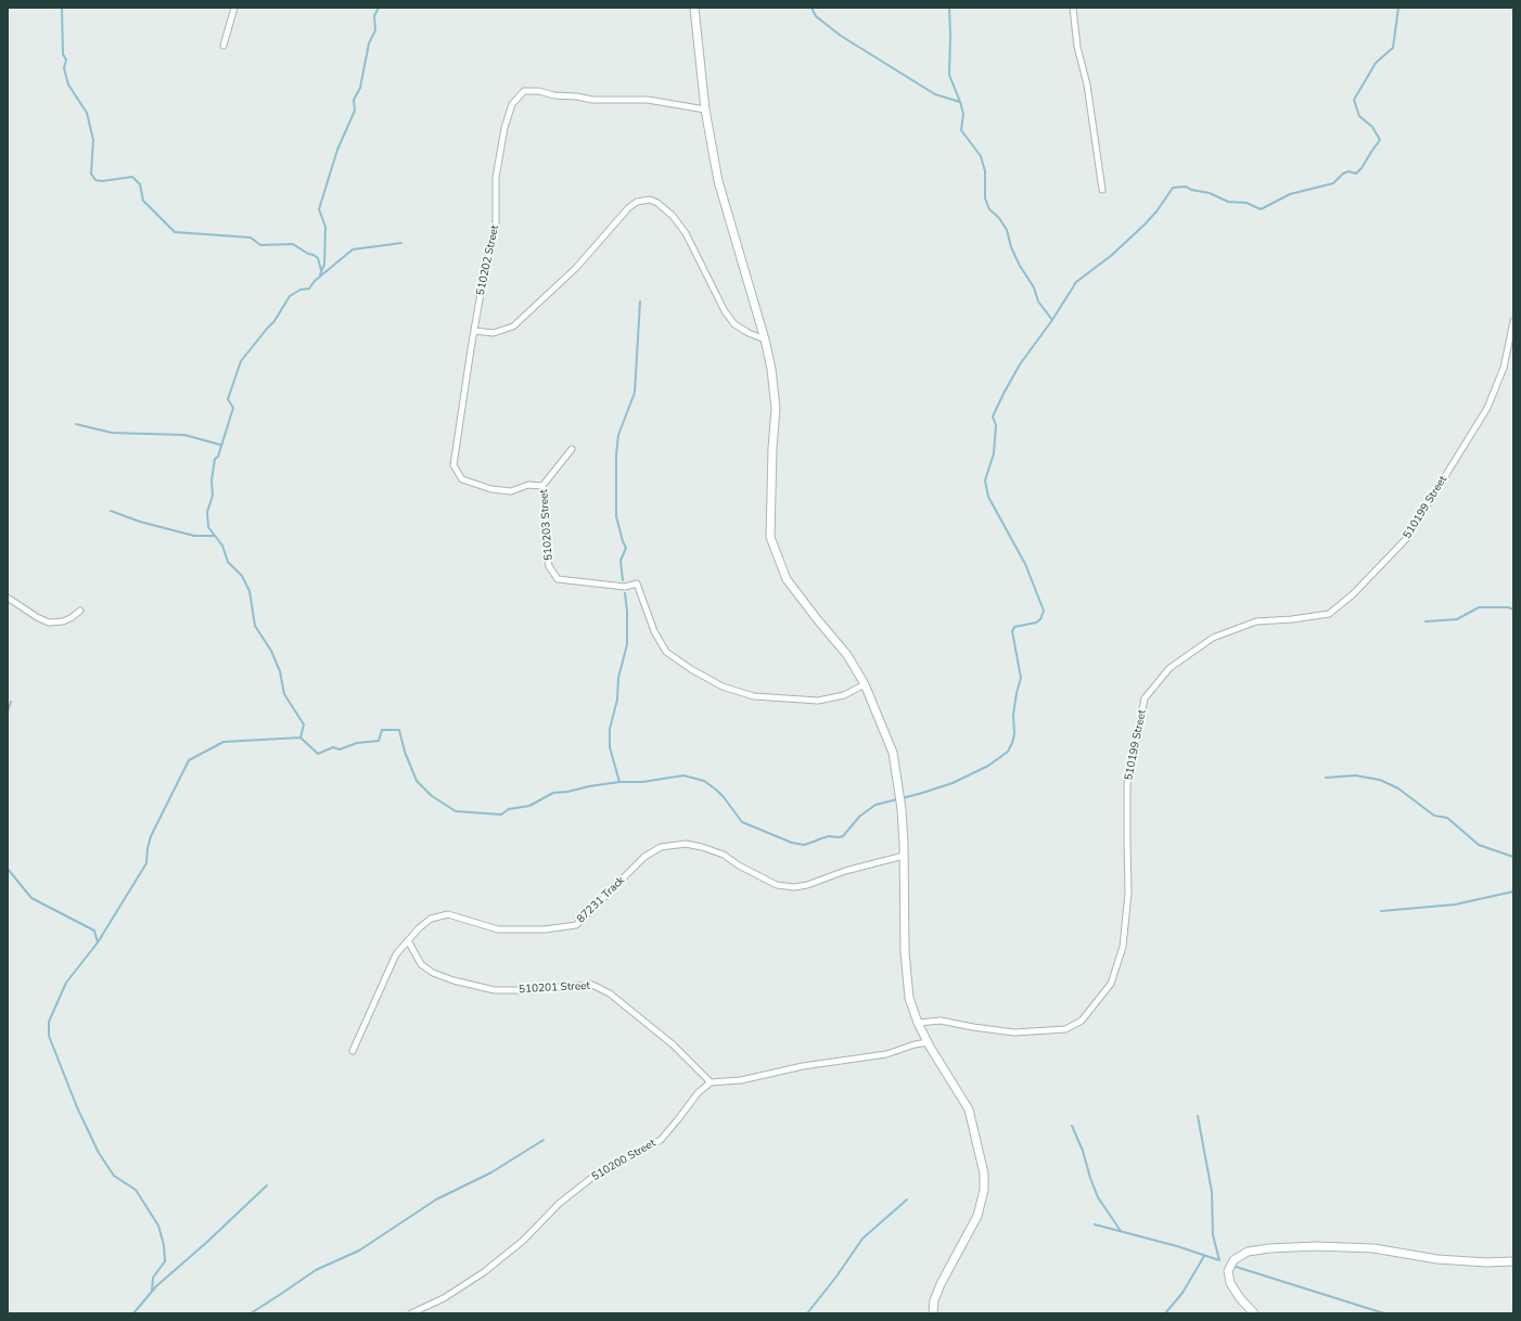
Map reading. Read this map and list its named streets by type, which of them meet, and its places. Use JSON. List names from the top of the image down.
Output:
{
  "streets": {
    "street": [
      "510202 Street",
      "510199 Street",
      "510203 Street",
      "87231 Track",
      "510201 Street",
      "510200 Street"
    ]
  },
  "crossings": [
    ["510202 Street", "510203 Street"],
    ["87231 Track", "510201 Street"],
    ["510201 Street", "510200 Street"]
  ]
}
